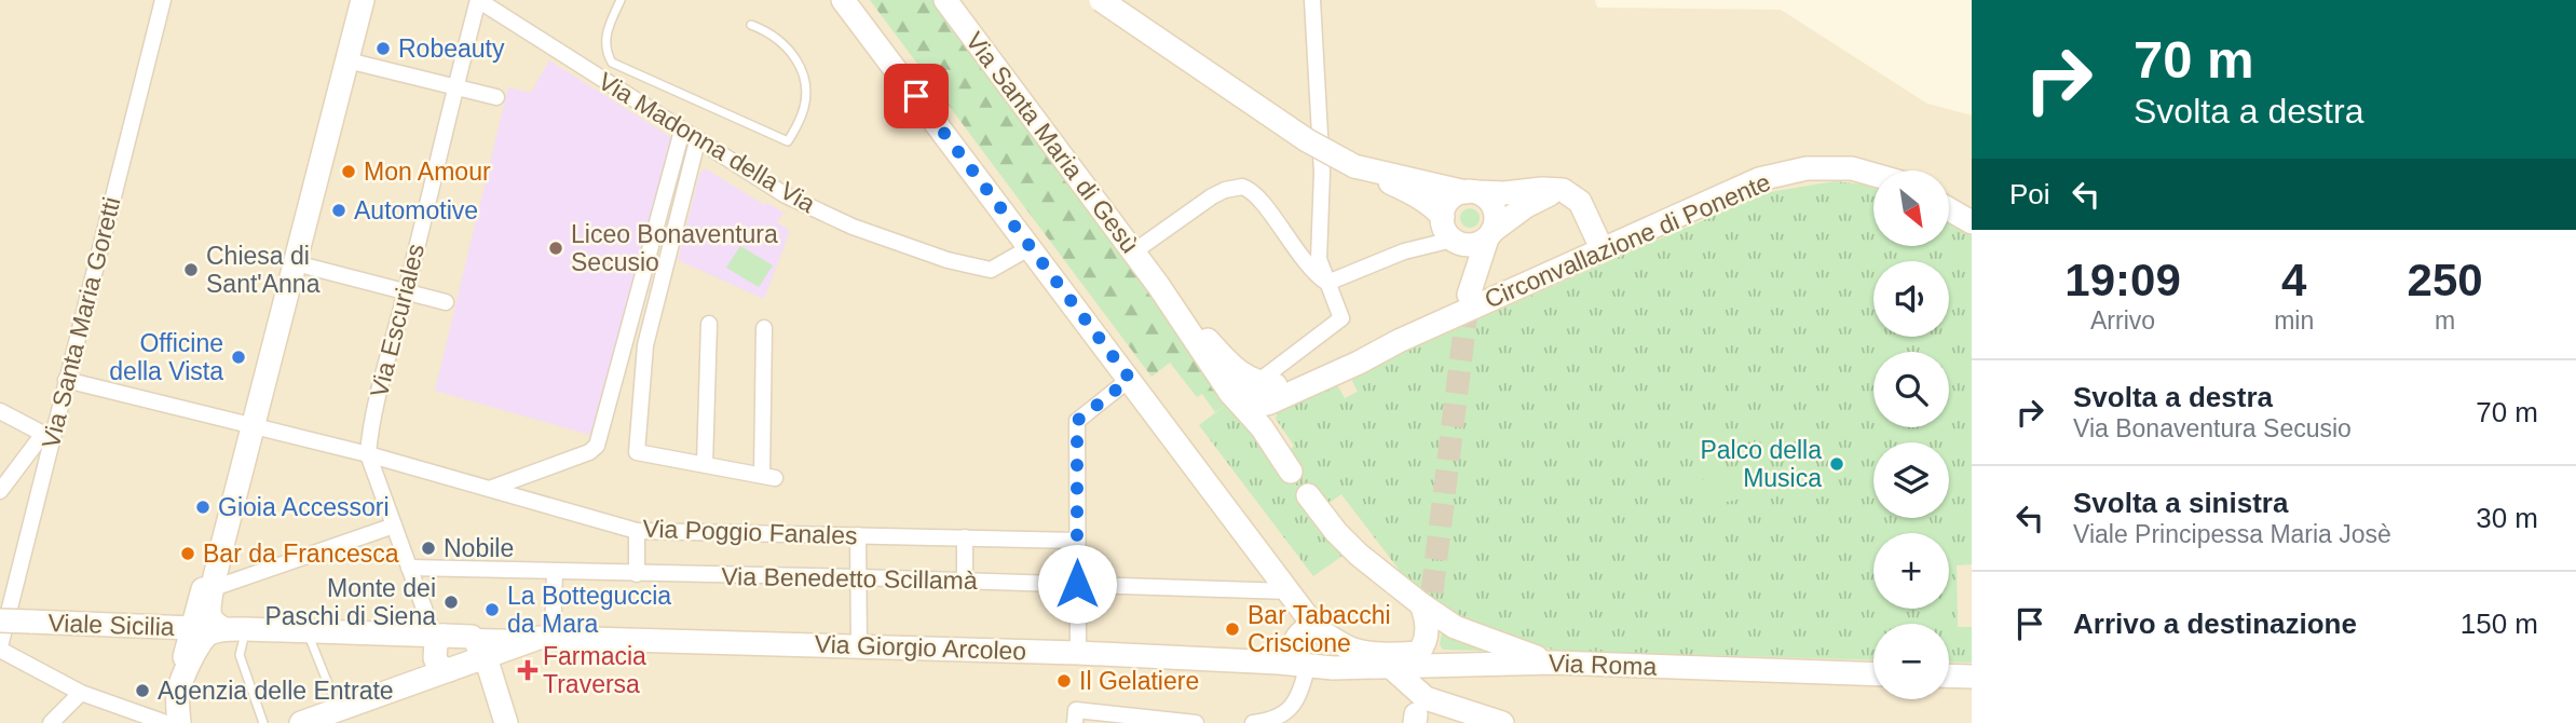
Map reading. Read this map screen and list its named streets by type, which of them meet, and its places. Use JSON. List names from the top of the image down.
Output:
{
  "streets": {
    "main road": [
      "Via Santa Maria di Gesù",
      "Circonvallazione di Ponente",
      "Viale Sicilia",
      "Via Giorgio Arcoleo",
      "Via Roma"
    ],
    "street": [
      "Via Madonna della Via",
      "Via Escuriales",
      "Via Santa Maria Goretti",
      "Via Poggio Fanales",
      "Via Benedetto Scillamà"
    ]
  },
  "crossings": [
    ["Via Madonna della Via", "Via Escuriales"],
    ["Via Escuriales", "Via Poggio Fanales"],
    ["Via Escuriales", "Via Benedetto Scillamà"],
    ["Via Santa Maria Goretti", "Via Poggio Fanales"],
    ["Via Giorgio Arcoleo", "Via Roma"]
  ],
  "places": {
    "other": [
      "Robeauty",
      "Mon Amour",
      "Automotive",
      "Liceo Bonaventura Secusio",
      "Chiesa di Sant'Anna",
      "Officine della Vista",
      "Palco della Musica",
      "Gioia Accessori",
      "Nobile",
      "Bar da Francesca",
      "Monte dei Paschi di Siena",
      "La Botteguccia da Mara",
      "Bar Tabacchi Criscione",
      "Il Gelatiere",
      "Agenzia delle Entrate"
    ],
    "health": ["Farmacia Traversa"]
  },
  "north": "bottom right",
  "page": {
    "turn": ["70 m", "Svolta a destra"],
    "then": "Poi",
    "map_buttons": ["+", "−"],
    "eta": [
      "19:09",
      "Arrivo",
      "4",
      "min",
      "250",
      "m"
    ],
    "list": [
      {
        "name": "Svolta a destra",
        "note": "Via Bonaventura Secusio",
        "value": "70 m"
      },
      {
        "name": "Svolta a sinistra",
        "note": "Viale Principessa Maria Josè",
        "value": "30 m"
      },
      {
        "name": "Arrivo a destinazione",
        "value": "150 m"
      }
    ]
  }
}
